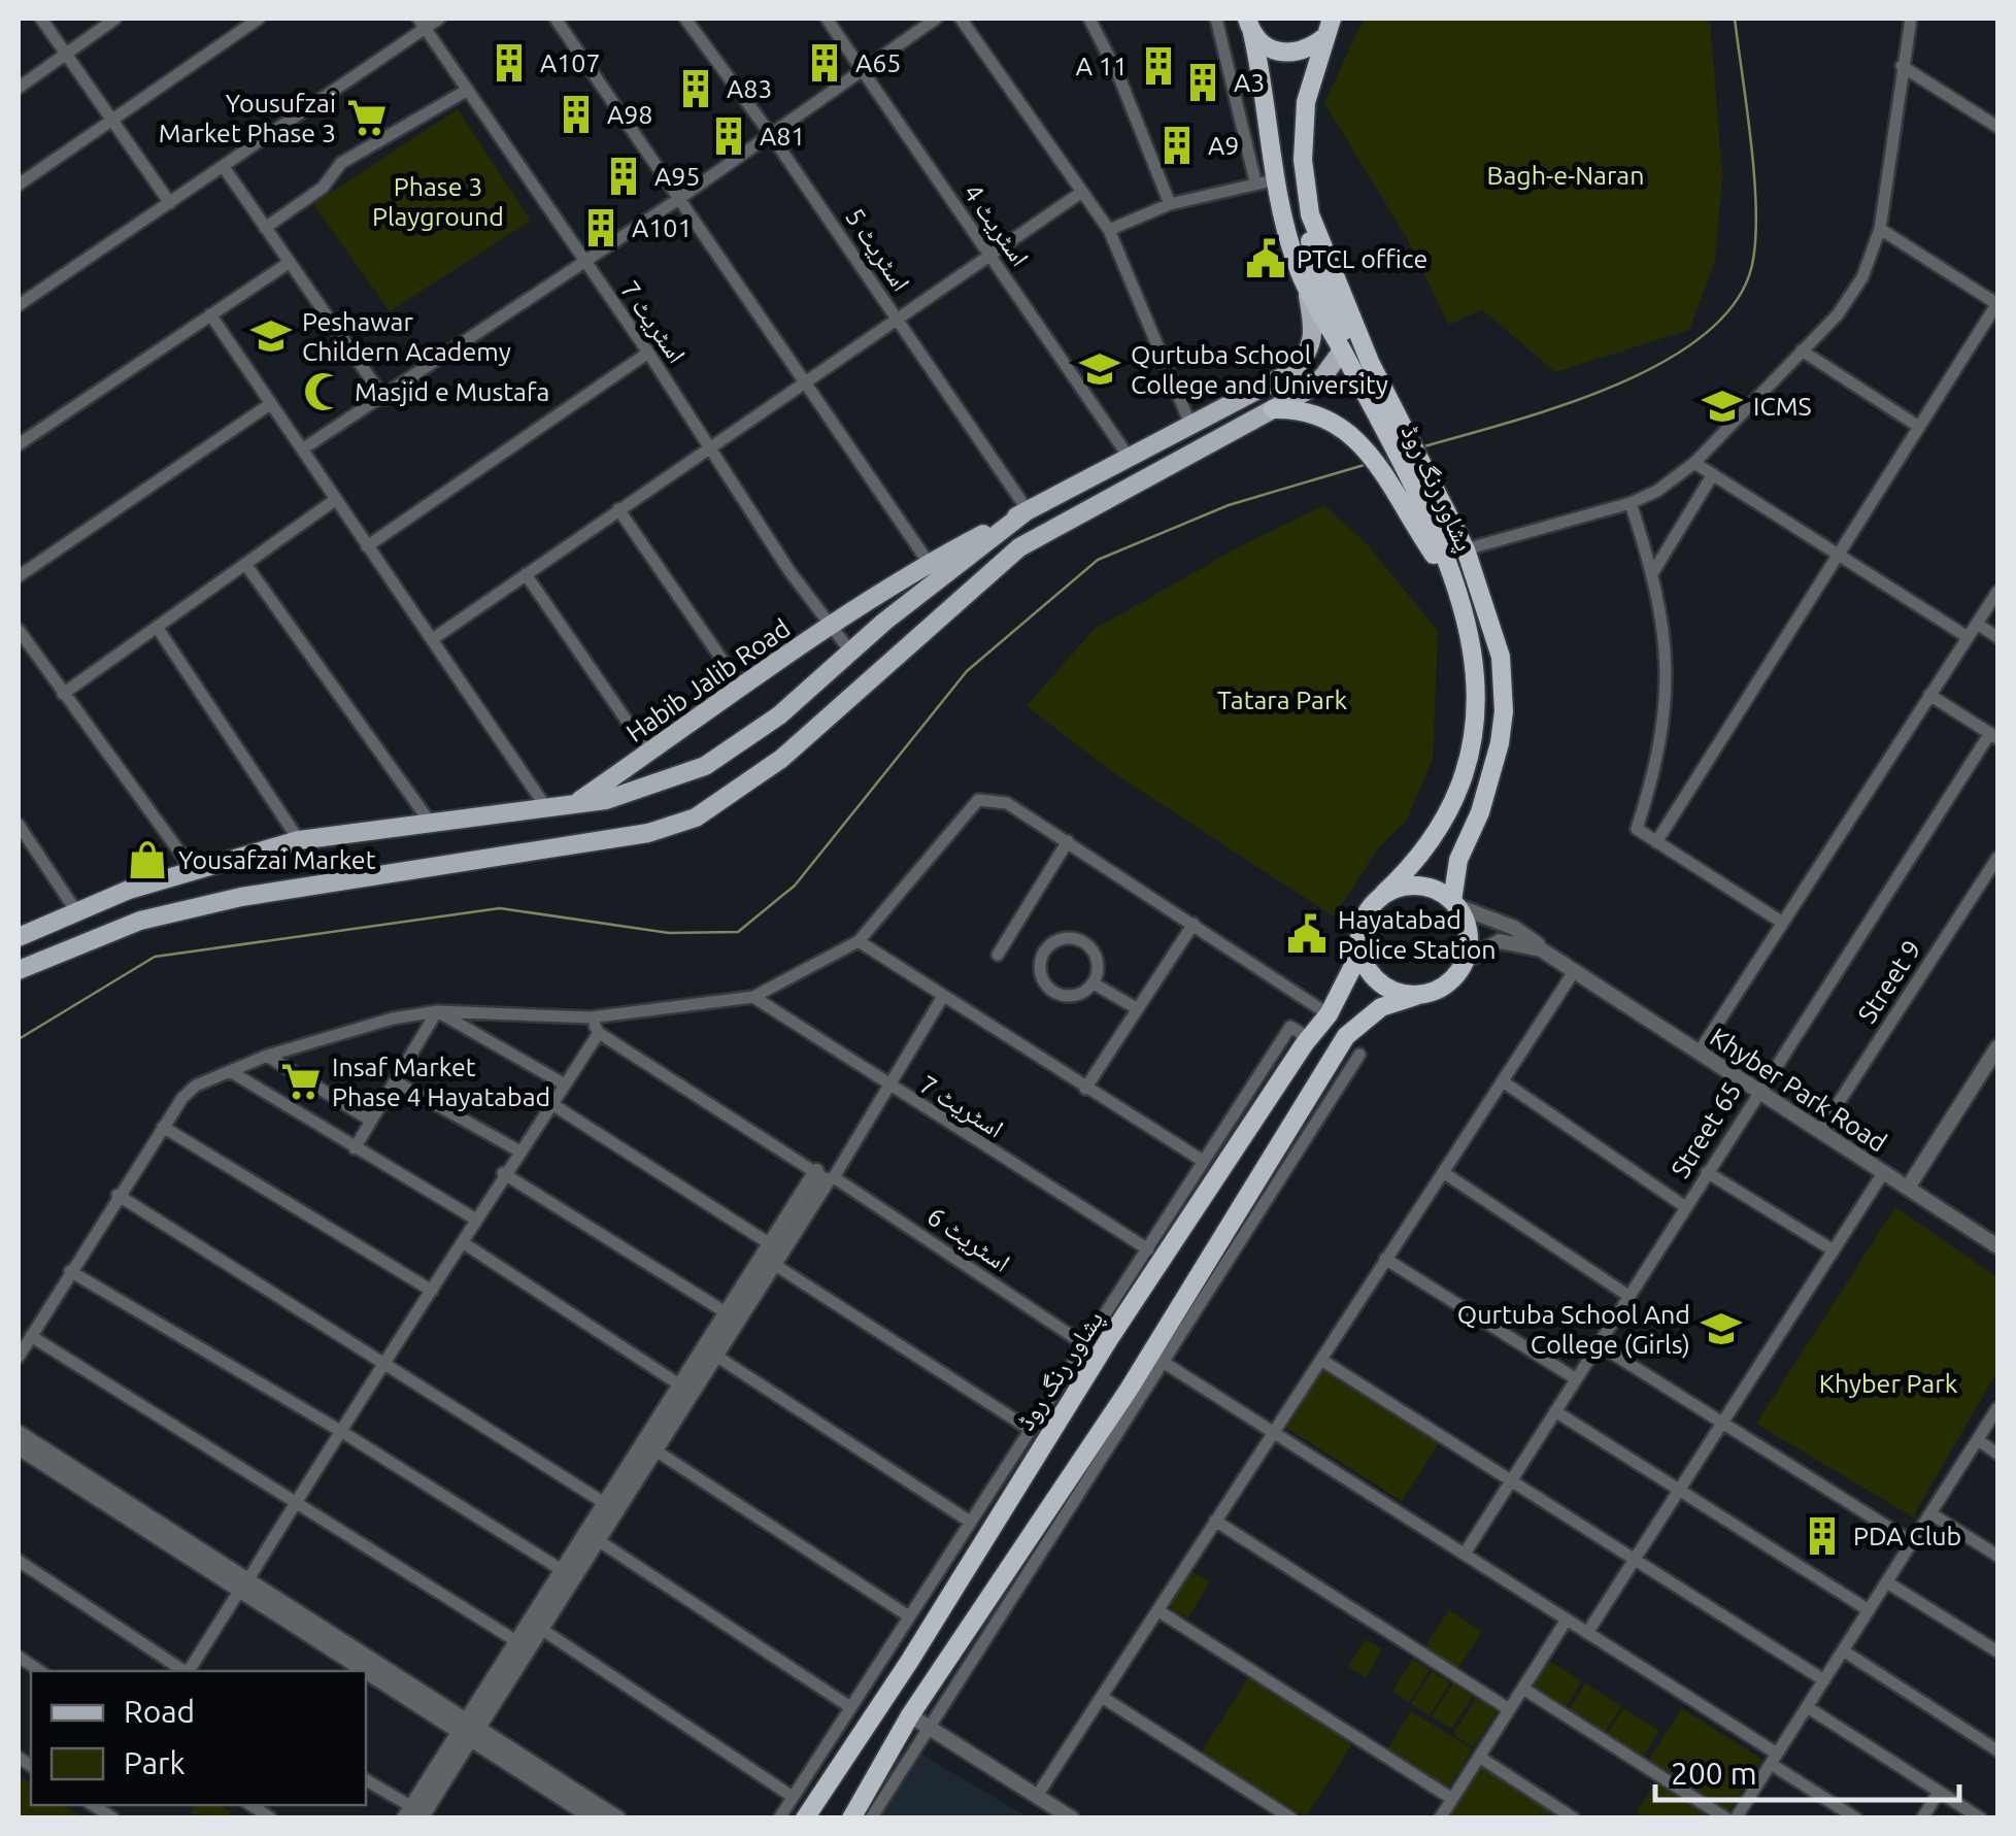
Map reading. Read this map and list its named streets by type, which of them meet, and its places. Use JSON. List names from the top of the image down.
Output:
{
  "streets": {
    "highway": ["پشاور رنگ روڈ"],
    "main road": ["Habib Jalib Road"],
    "street": [
      "اسٹریٹ 4",
      "اسٹریٹ 5",
      "اسٹریٹ 7",
      "Street 9",
      "Khyber Park Road",
      "Street 65",
      "اسٹریٹ 6"
    ]
  },
  "crossings": [
    ["اسٹریٹ 4", "Habib Jalib Road"],
    ["اسٹریٹ 5", "Habib Jalib Road"],
    ["اسٹریٹ 7", "Habib Jalib Road"],
    ["پشاور رنگ روڈ", "Habib Jalib Road"],
    ["پشاور رنگ روڈ", "Khyber Park Road"],
    ["Street 9", "Khyber Park Road"],
    ["Khyber Park Road", "Street 65"]
  ],
  "parks": [
    "Bagh-e-Naran",
    "Phase 3 Playground",
    "Tatara Park",
    "Khyber Park"
  ],
  "places": {
    "building": [
      "A107",
      "A65",
      "A 11",
      "A3",
      "A83",
      "A98",
      "A81",
      "A9",
      "A95",
      "A101",
      "PDA Club"
    ],
    "supermarket": ["Yousufzai Market Phase 3", "Insaf Market Phase 4 Hayatabad"],
    "public building": ["PTCL office", "Hayatabad Police Station"],
    "school or university": [
      "Peshawar Childern Academy",
      "Qurtuba School College and University",
      "ICMS",
      "Qurtuba School And College (Girls)"
    ],
    "mosque": ["Masjid e Mustafa"],
    "shop": ["Yousafzai Market"]
  },
  "legend": ["Road", "Park"],
  "scale_bar": "200 m"
}
